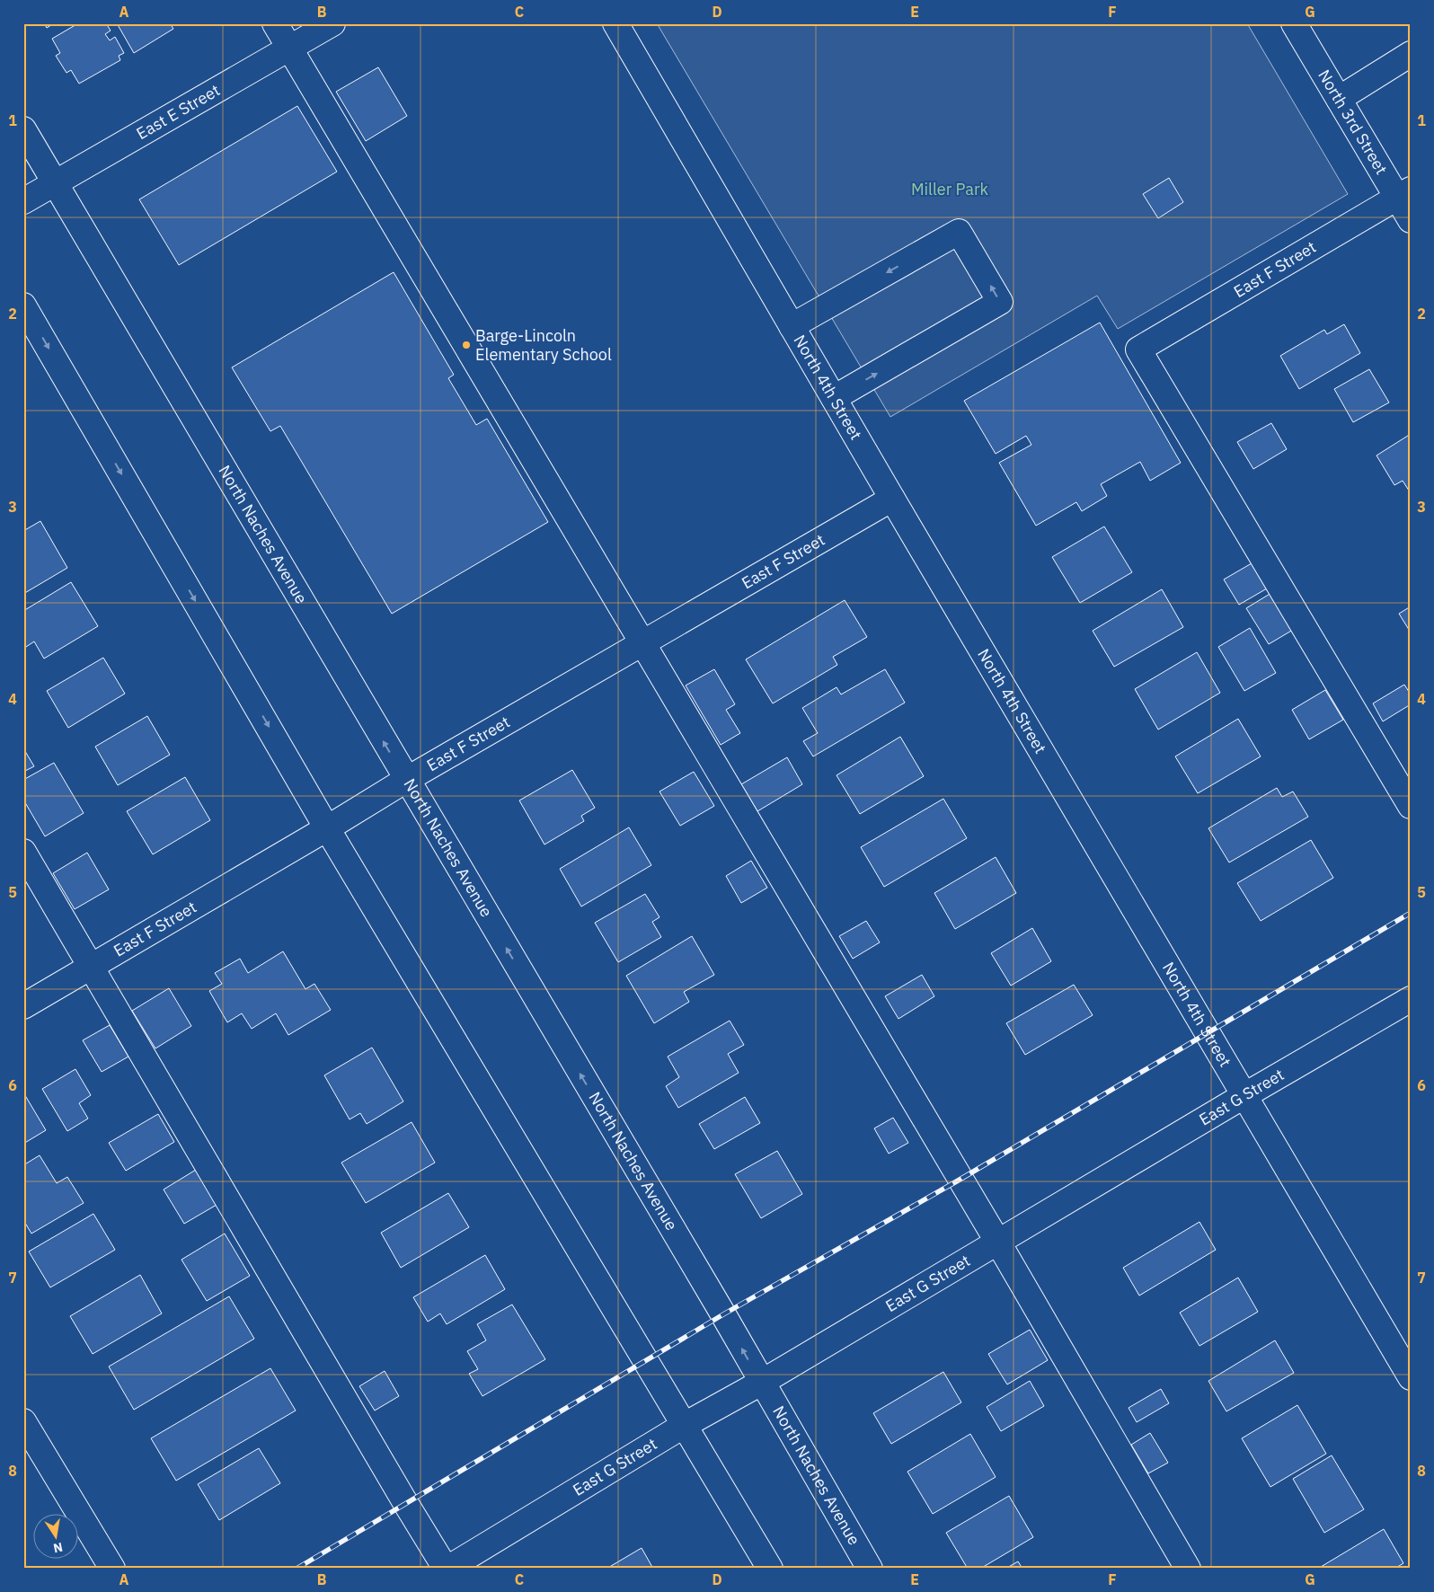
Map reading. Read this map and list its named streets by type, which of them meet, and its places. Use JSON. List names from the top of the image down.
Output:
{
  "streets": {
    "street": [
      "East E Street",
      "North 3rd Street",
      "East F Street",
      "North 4th Street",
      "North Naches Avenue",
      "East G Street"
    ]
  },
  "crossings": [
    ["East E Street", "North Naches Avenue"],
    ["North 3rd Street", "East F Street"],
    ["East F Street", "North 4th Street"],
    ["East F Street", "North Naches Avenue"],
    ["North 4th Street", "East G Street"],
    ["North Naches Avenue", "East G Street"]
  ],
  "parks": ["Miller Park"],
  "places": ["Barge-Lincoln Elementary School"],
  "north": "bottom",
  "grid": {
    "columns": [
      "A",
      "B",
      "C",
      "D",
      "E",
      "F",
      "G"
    ],
    "rows": [
      "1",
      "2",
      "3",
      "4",
      "5",
      "6",
      "7",
      "8"
    ]
  }
}
